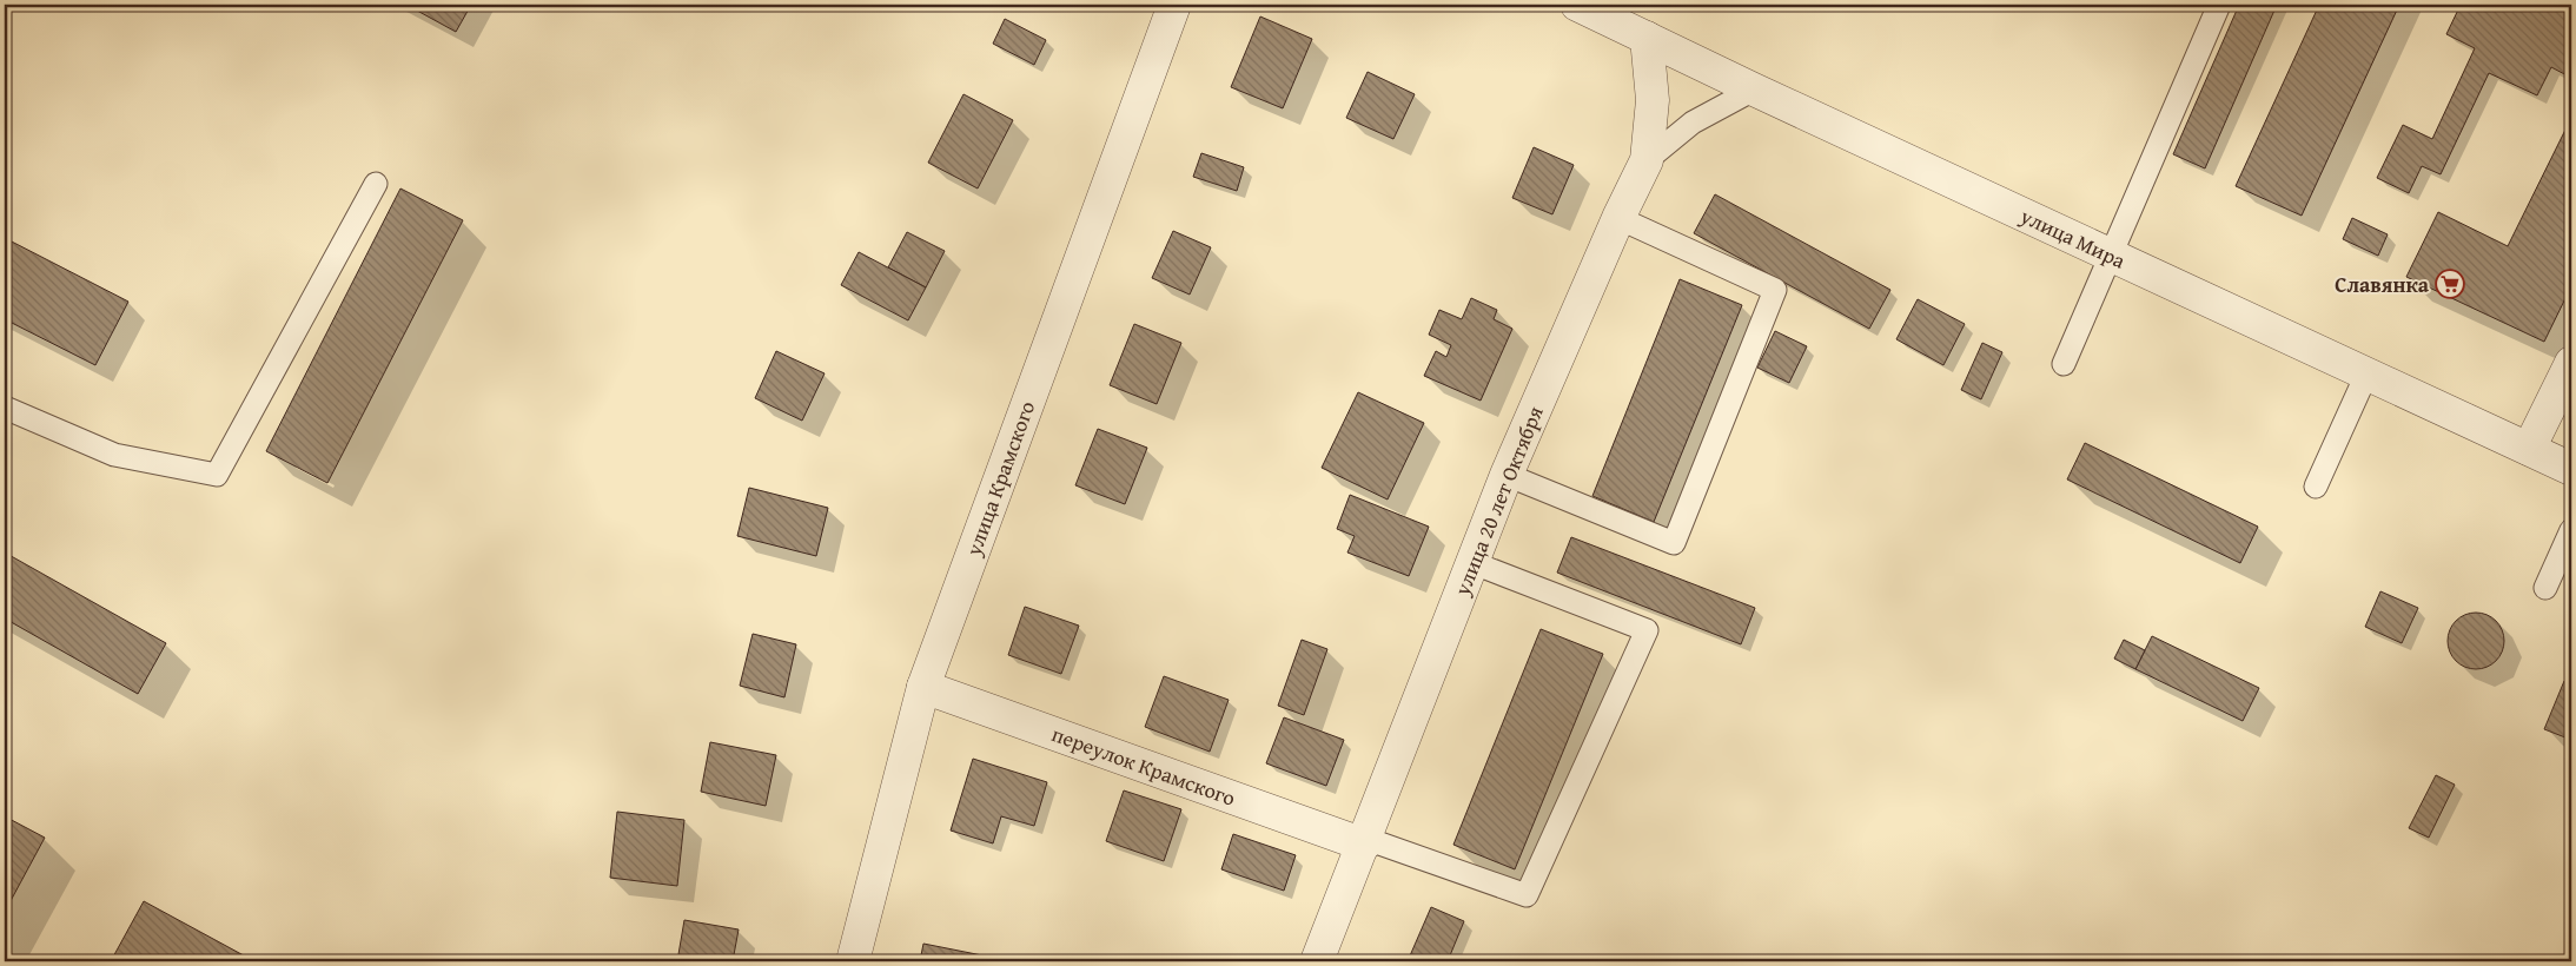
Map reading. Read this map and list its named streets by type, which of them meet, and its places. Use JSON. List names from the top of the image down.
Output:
{
  "streets": {
    "street": [
      "улица Мира",
      "улица Крамского",
      "улица 20 лет Октября",
      "переулок Крамского"
    ]
  },
  "crossings": [
    ["улица Мира", "улица 20 лет Октября"],
    ["улица Крамского", "переулок Крамского"],
    ["улица 20 лет Октября", "переулок Крамского"]
  ],
  "places": {
    "supermarket": ["Славянка"]
  }
}
